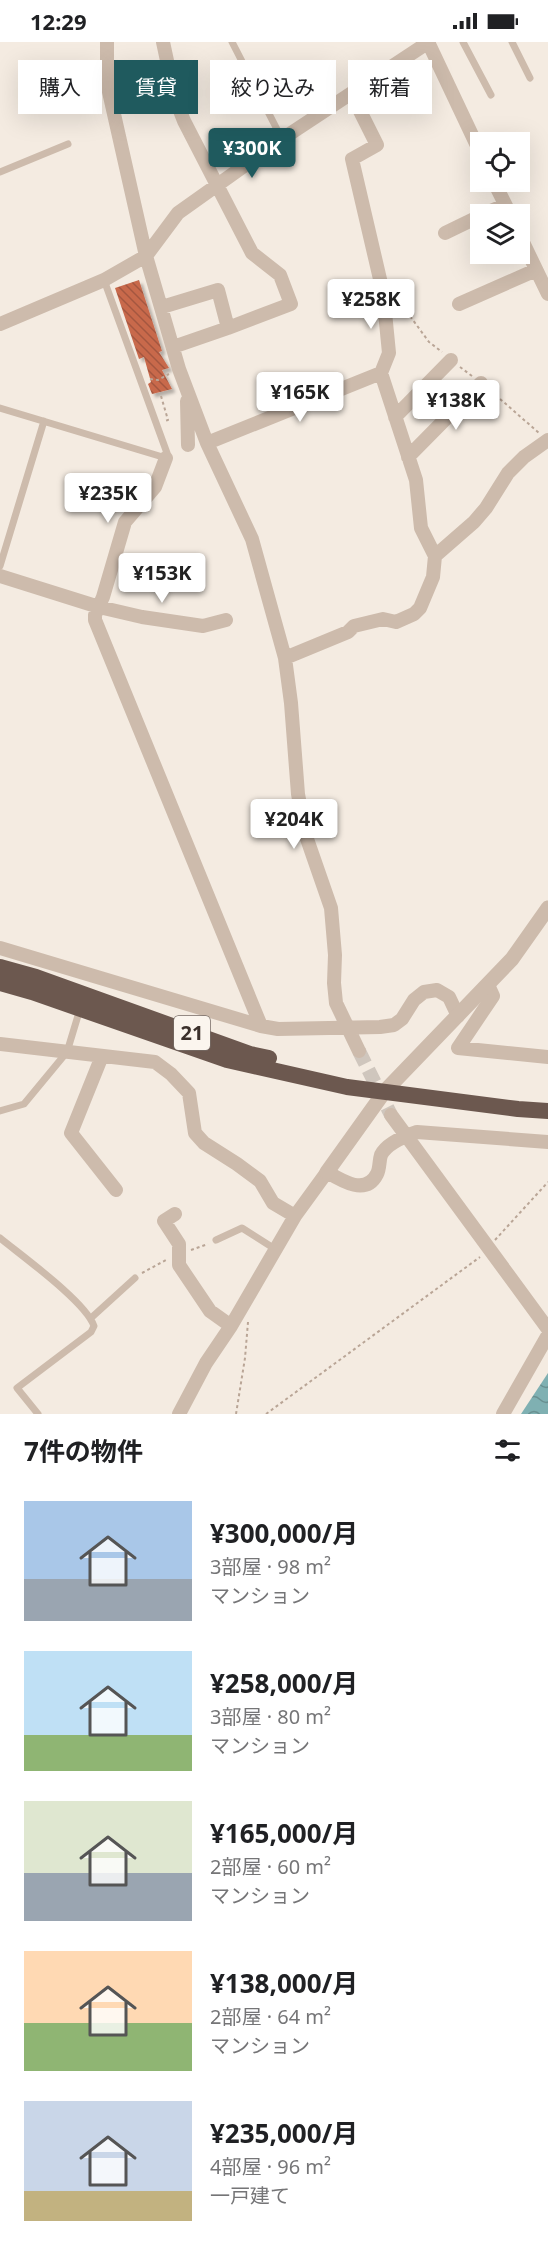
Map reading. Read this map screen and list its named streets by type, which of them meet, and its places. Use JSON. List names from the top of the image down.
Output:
{
  "streets": {
    "highway": ["21"]
  },
  "page": {
    "status": "12:29",
    "chip": [
      "購入",
      "賃貸",
      "絞り込み",
      "新着"
    ],
    "price": [
      "¥300K",
      "¥258K",
      "¥165K",
      "¥138K",
      "¥235K",
      "¥153K",
      "¥204K"
    ],
    "heading": "7件の物件",
    "list": [
      {
        "name": "¥300,000/月",
        "note": "3部屋 · 98 m² · マンション"
      },
      {
        "name": "¥258,000/月",
        "note": "3部屋 · 80 m² · マンション"
      },
      {
        "name": "¥165,000/月",
        "note": "2部屋 · 60 m² · マンション"
      },
      {
        "name": "¥138,000/月",
        "note": "2部屋 · 64 m² · マンション"
      },
      {
        "name": "¥235,000/月",
        "note": "4部屋 · 96 m² · 一戸建て"
      }
    ]
  }
}
